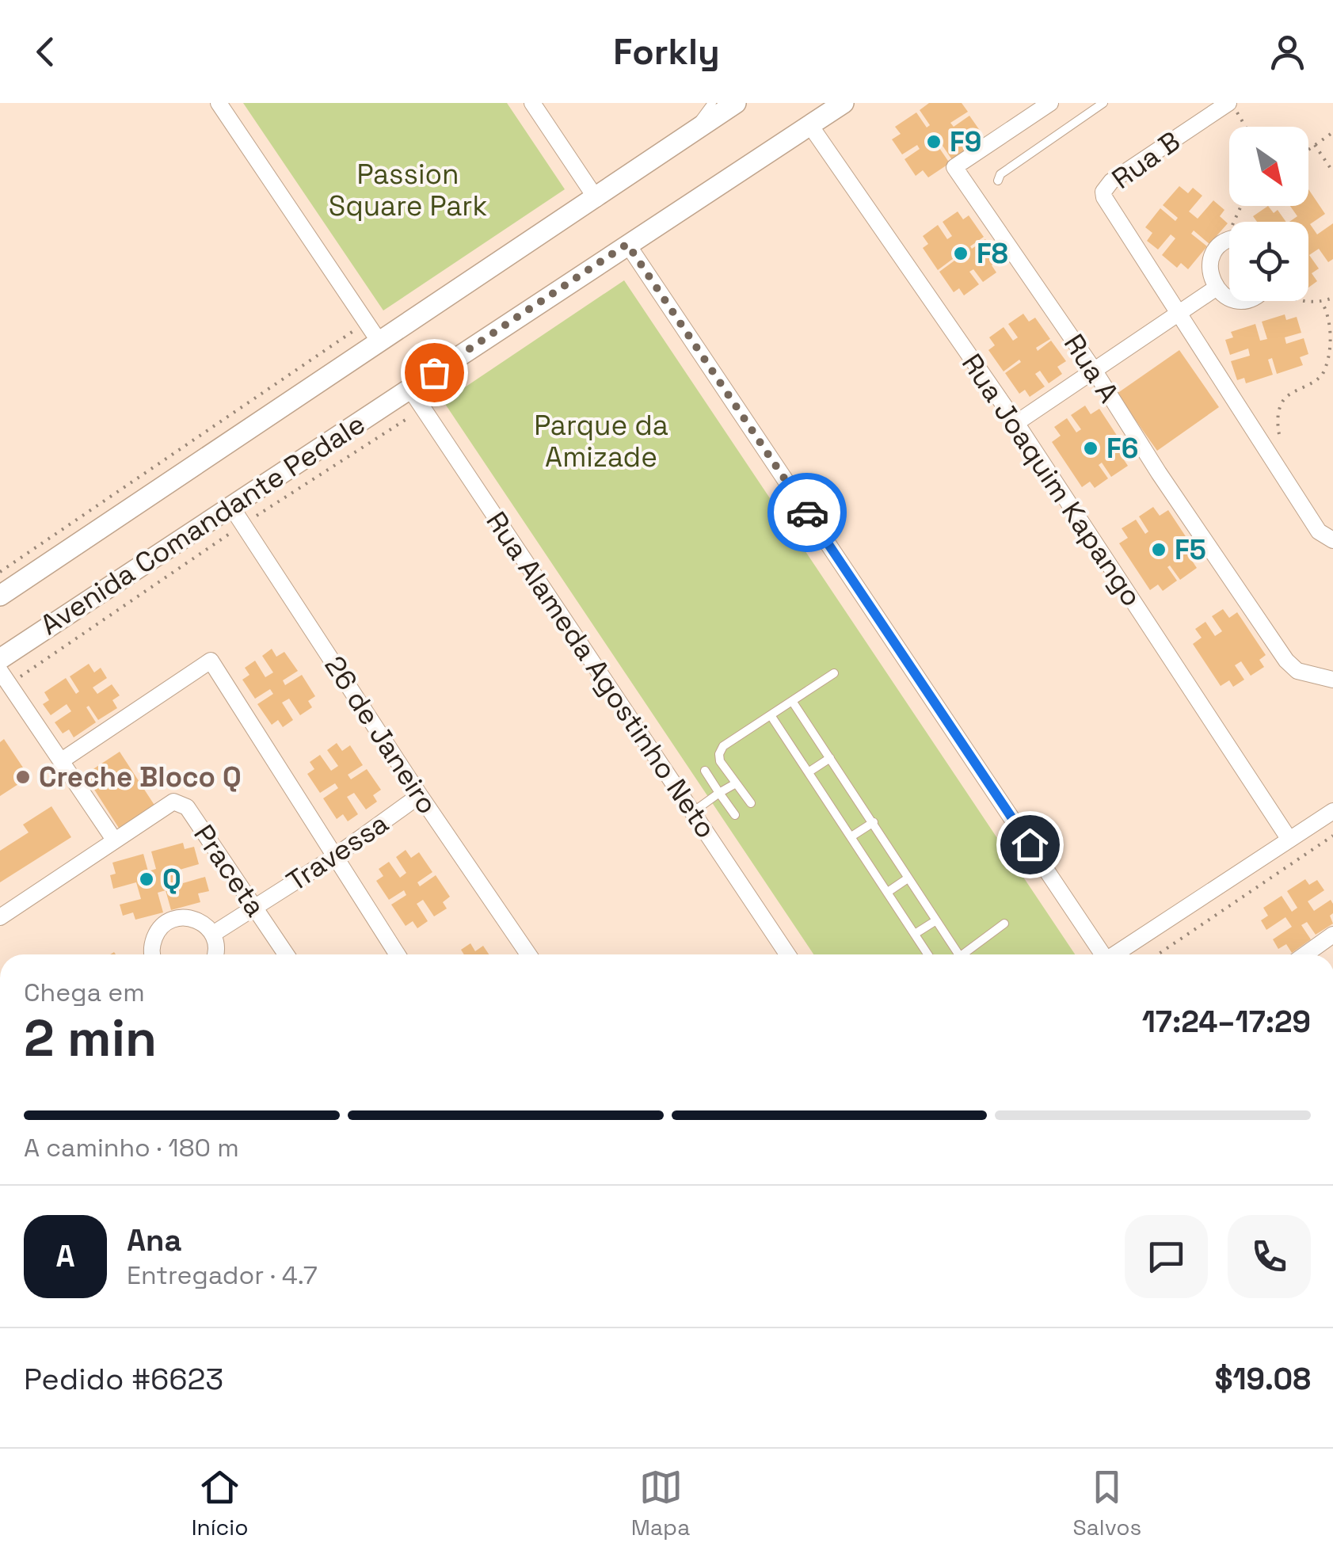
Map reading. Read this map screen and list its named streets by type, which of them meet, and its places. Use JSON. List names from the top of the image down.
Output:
{
  "streets": {
    "street": [
      "Rua B",
      "Rua A",
      "Rua Joaquim Kapango",
      "Avenida Comandante Pedale",
      "Rua Alameda Agostinho Neto",
      "26 de Janeiro",
      "Travessa",
      "Praceta"
    ]
  },
  "crossings": [
    ["Rua Joaquim Kapango", "Avenida Comandante Pedale"],
    ["Avenida Comandante Pedale", "Rua Alameda Agostinho Neto"],
    ["Avenida Comandante Pedale", "26 de Janeiro"],
    ["26 de Janeiro", "Travessa"],
    ["Travessa", "Praceta"]
  ],
  "parks": ["Passion Square Park", "Parque da Amizade"],
  "places": [
    "F9",
    "F8",
    "F6",
    "F5",
    "Creche Bloco Q",
    "Q"
  ],
  "north": "bottom right",
  "page": {
    "header": "Forkly",
    "heading": ["2 min", "Chega em", "17:24–17:29"],
    "panel": [
      "Ana",
      "Entregador · 4.7",
      "Pedido #6623",
      "$19.08"
    ],
    "bar": "A caminho · 180 m",
    "round": "A",
    "tabs": ["Início", "Mapa", "Salvos"]
  }
}
